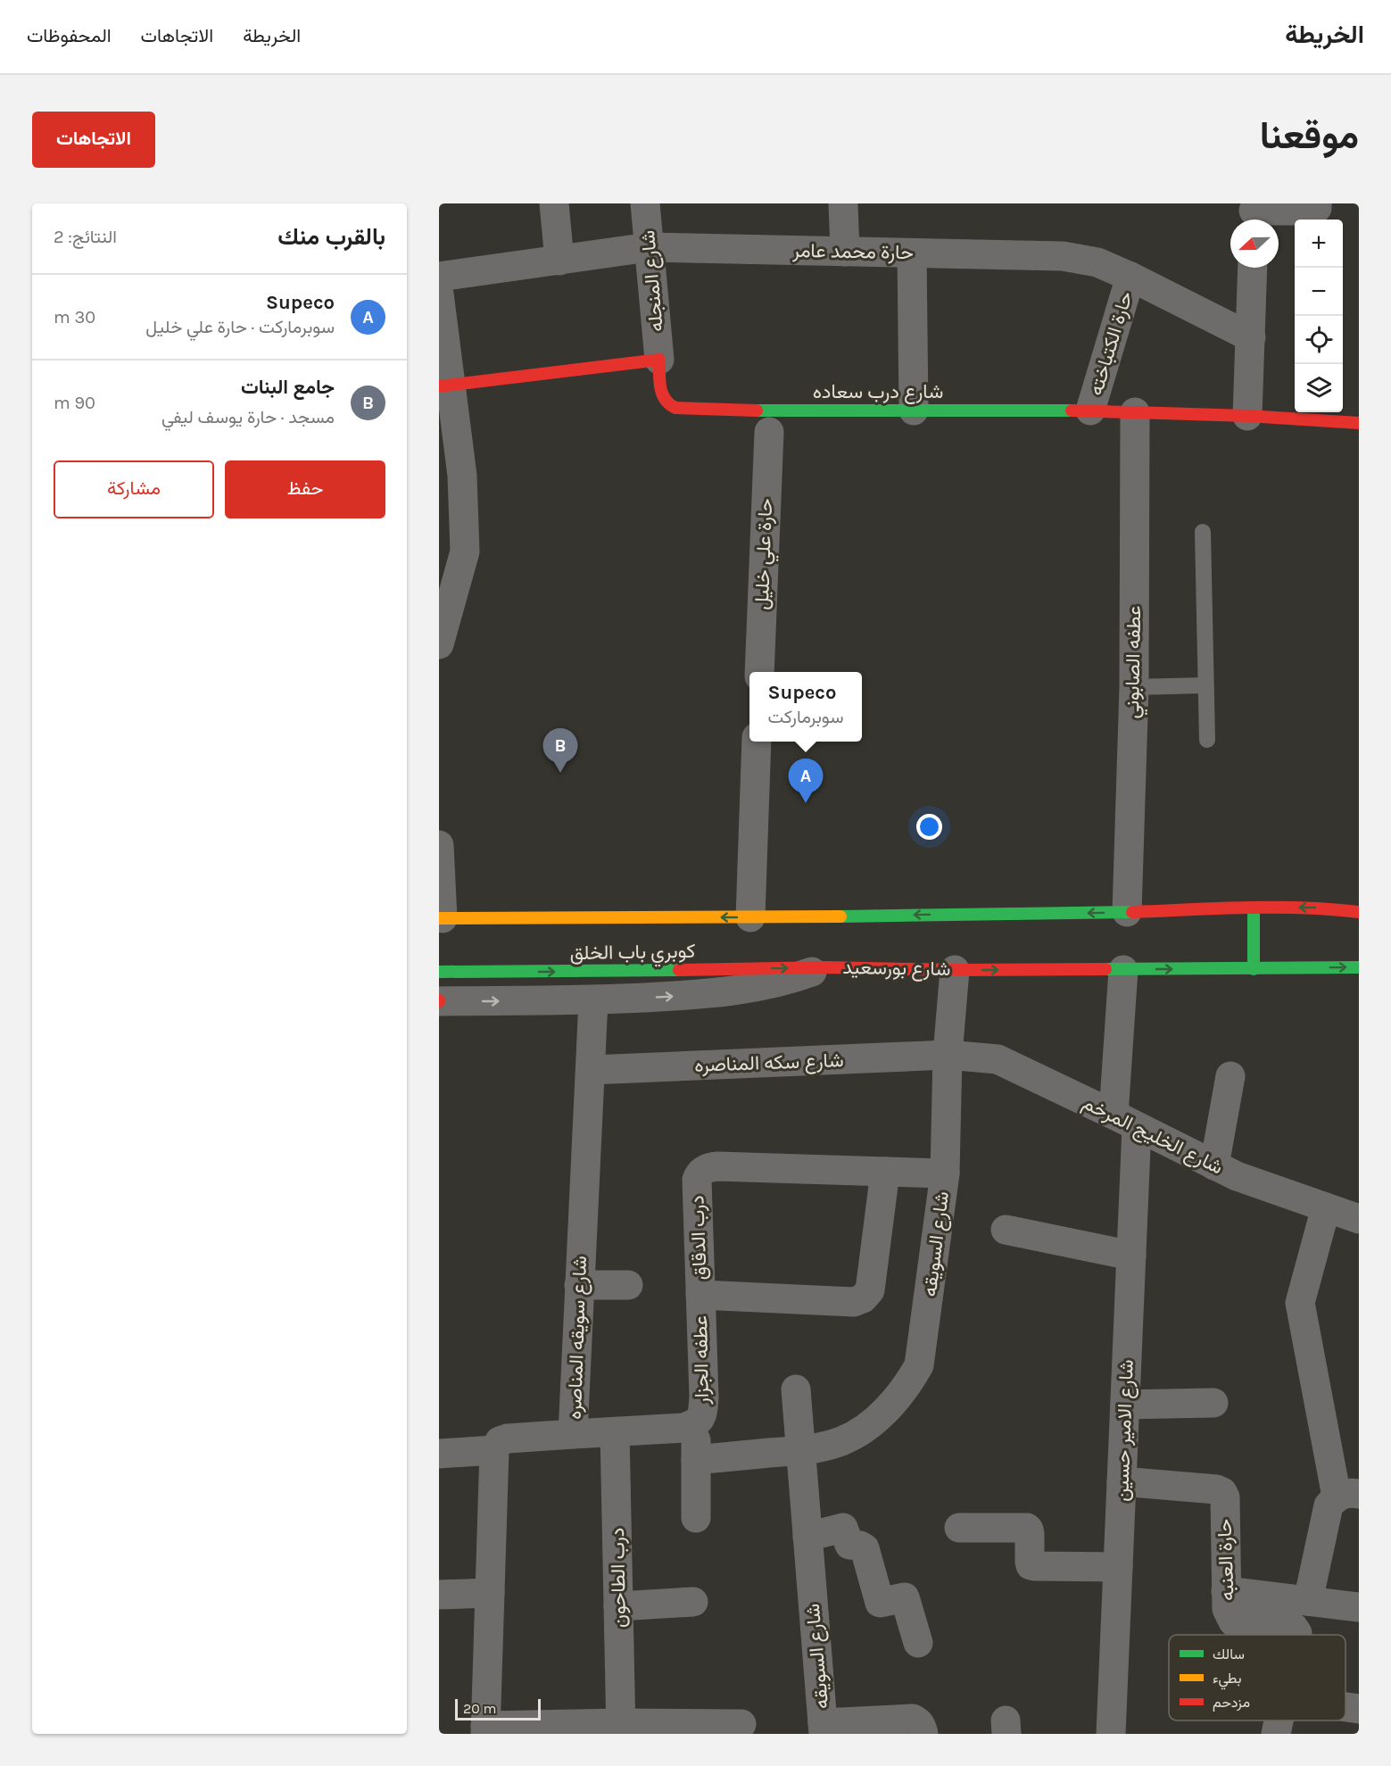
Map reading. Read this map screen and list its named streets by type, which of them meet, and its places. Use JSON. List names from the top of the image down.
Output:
{
  "streets": {
    "main road": ["شارع درب سعاده", "كوبري باب الخلق", "شارع بورسعيد"],
    "street": [
      "حارة محمد عامر",
      "شارع المنجله",
      "حارة الكتباخته",
      "حارة علي خليل",
      "عطفه الصابوني",
      "شارع سكه المناصره",
      "شارع الخليج المرخم",
      "درب الدقاق",
      "شارع السويقه",
      "شارع سويقه المناصره",
      "عطفه الجزار",
      "شارع الامير حسين",
      "حارة العنبه",
      "درب الطاحون"
    ]
  },
  "crossings": [
    ["حارة محمد عامر", "شارع المنجله"],
    ["حارة محمد عامر", "حارة الكتباخته"],
    ["شارع المنجله", "شارع درب سعاده"],
    ["حارة الكتباخته", "شارع درب سعاده"],
    ["شارع درب سعاده", "عطفه الصابوني"],
    ["كوبري باب الخلق", "شارع بورسعيد"],
    ["شارع بورسعيد", "شارع السويقه"],
    ["شارع بورسعيد", "شارع سويقه المناصره"],
    ["شارع بورسعيد", "شارع الامير حسين"],
    ["شارع سكه المناصره", "شارع الخليج المرخم"],
    ["شارع سكه المناصره", "شارع السويقه"],
    ["شارع سكه المناصره", "شارع سويقه المناصره"],
    ["شارع الخليج المرخم", "شارع السويقه"],
    ["شارع الخليج المرخم", "شارع الامير حسين"],
    ["درب الدقاق", "شارع السويقه"],
    ["درب الدقاق", "عطفه الجزار"],
    ["شارع السويقه", "عطفه الجزار"],
    ["شارع سويقه المناصره", "عطفه الجزار"],
    ["عطفه الجزار", "درب الطاحون"],
    ["شارع الامير حسين", "حارة العنبه"]
  ],
  "legend": ["سالك", "بطيء", "مزدحم"],
  "scale_bar": "20 m",
  "north": "left",
  "page": {
    "header": "الخريطة",
    "nav": ["الخريطة", "الاتجاهات", "المحفوظات"],
    "title": "موقعنا",
    "buttons": [
      "الاتجاهات",
      ["حفظ", "مشاركة"]
    ],
    "heading": ["بالقرب منك", "النتائج: 2"],
    "map_buttons": ["+", "−"],
    "list": [
      {
        "mark": "A",
        "name": "Supeco",
        "note": "سوبرماركت · حارة علي خليل",
        "value": "30 m"
      },
      {
        "mark": "B",
        "name": "جامع البنات",
        "note": "مسجد · حارة يوسف ليفي",
        "value": "90 m"
      }
    ],
    "popup": ["Supeco", "سوبرماركت"],
    "pins": ["B", "A"],
    "scale": "20 m"
  }
}
